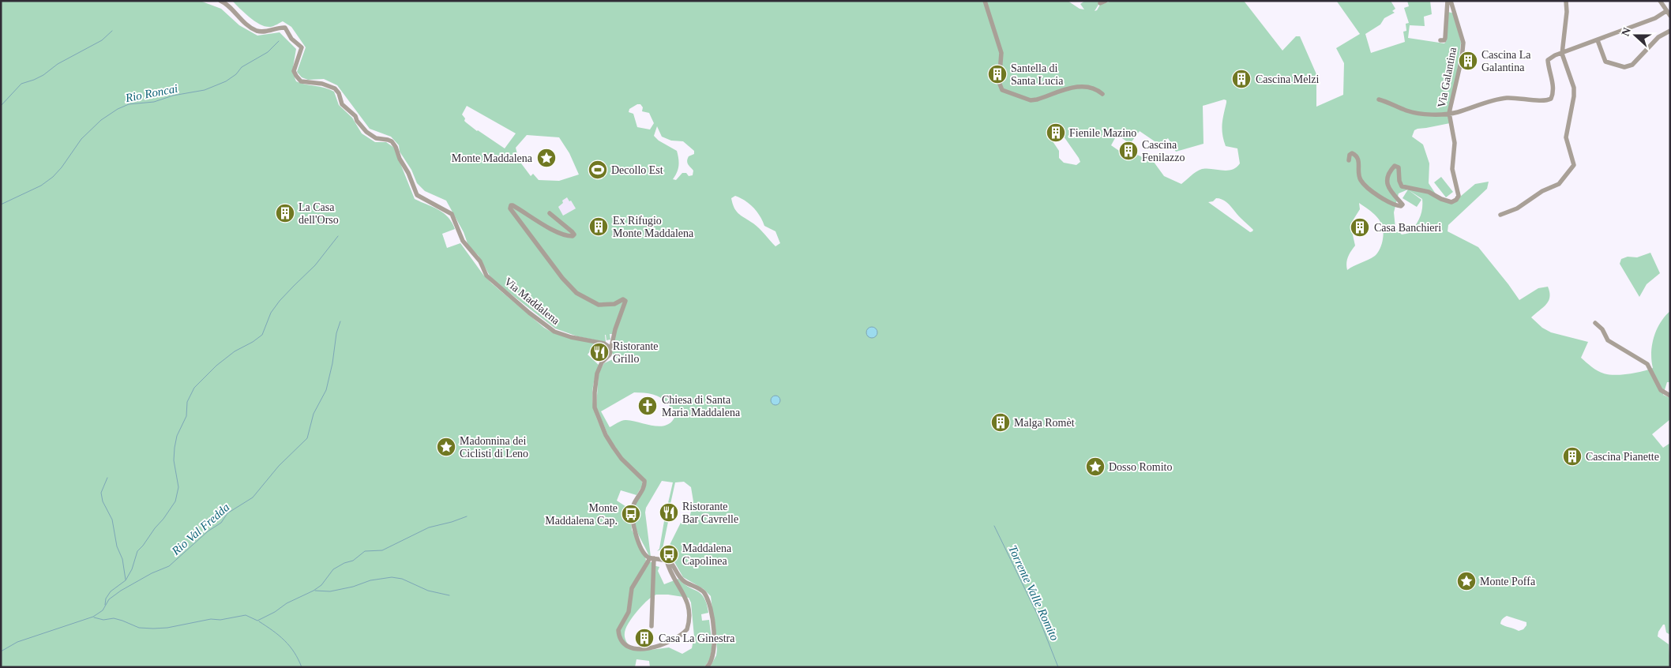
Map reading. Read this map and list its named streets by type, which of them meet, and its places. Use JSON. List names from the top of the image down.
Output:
{
  "streets": {
    "street": ["Via Galantina", "Via Maddalena"]
  },
  "water": ["Rio Roncai", "Rio Val Fredda", "Torrente Valle Romito"],
  "places": {
    "building": [
      "Cascina La Galantina",
      "Santella di Santa Lucia",
      "Cascina Melzi",
      "Fienile Mazino",
      "Cascina Fenilazzo",
      "La Casa dell'Orso",
      "Ex Rifugio Monte Maddalena",
      "Casa Banchieri",
      "Malga Romèt",
      "Cascina Pianette",
      "Casa La Ginestra"
    ],
    "place": [
      "Monte Maddalena",
      "Madonnina dei Ciclisti di Leno",
      "Dosso Romito",
      "Monte Poffa"
    ],
    "sports": ["Decollo Est"],
    "restaurant": ["Ristorante Grillo", "Ristorante Bar Cavrelle"],
    "church": ["Chiesa di Santa Maria Maddalena"],
    "bus stop": ["Monte Maddalena Cap.", "Maddalena Capolinea"]
  },
  "north": "left"
}
